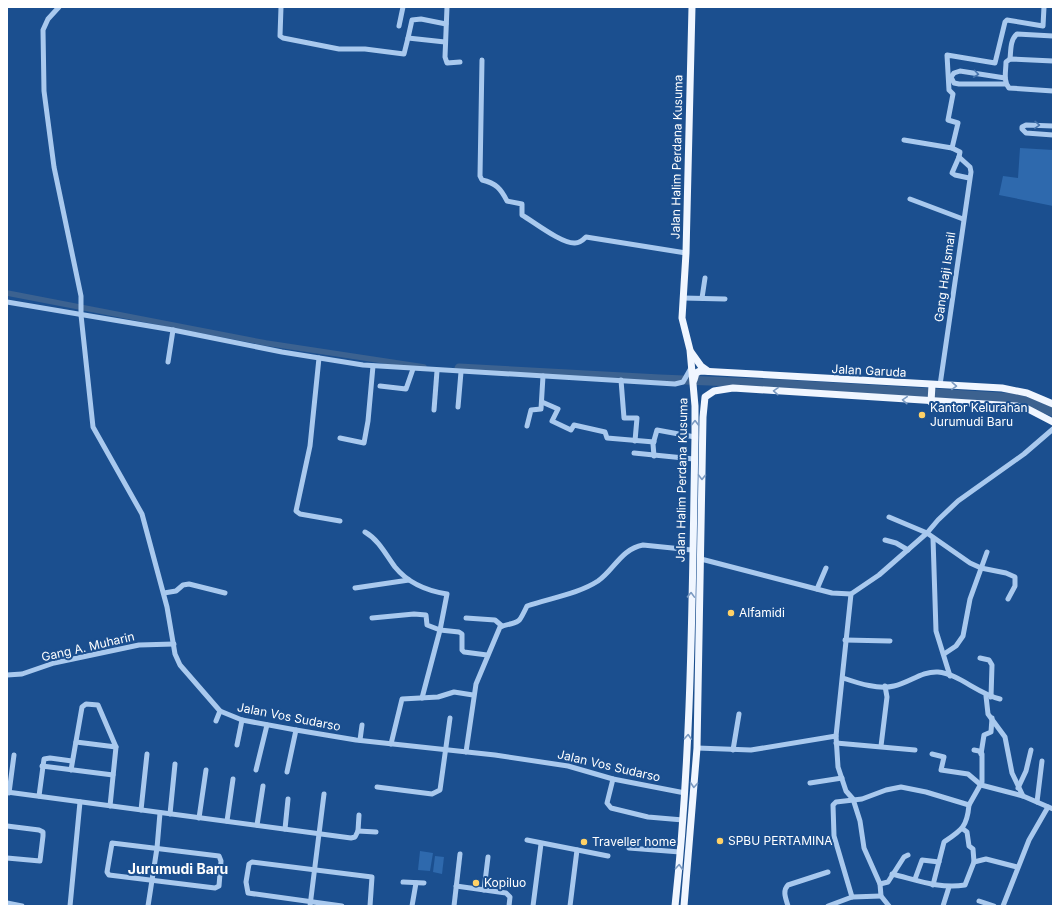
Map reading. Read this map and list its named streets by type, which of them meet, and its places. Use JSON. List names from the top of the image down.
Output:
{
  "streets": {
    "main road": ["Jalan Halim Perdana Kusuma", "Jalan Garuda"],
    "street": ["Gang Haji Ismail", "Gang A. Muharin", "Jalan Vos Sudarso"]
  },
  "crossings": [
    ["Jalan Halim Perdana Kusuma", "Jalan Garuda"],
    ["Jalan Halim Perdana Kusuma", "Jalan Vos Sudarso"],
    ["Gang Haji Ismail", "Jalan Garuda"],
    ["Gang A. Muharin", "Jalan Vos Sudarso"]
  ],
  "districts": ["Jurumudi Baru"],
  "places": [
    "Kantor Kelurahan Jurumudi Baru",
    "Alfamidi",
    "SPBU PERTAMINA",
    "Traveller home",
    "Kopiluo"
  ]
}
